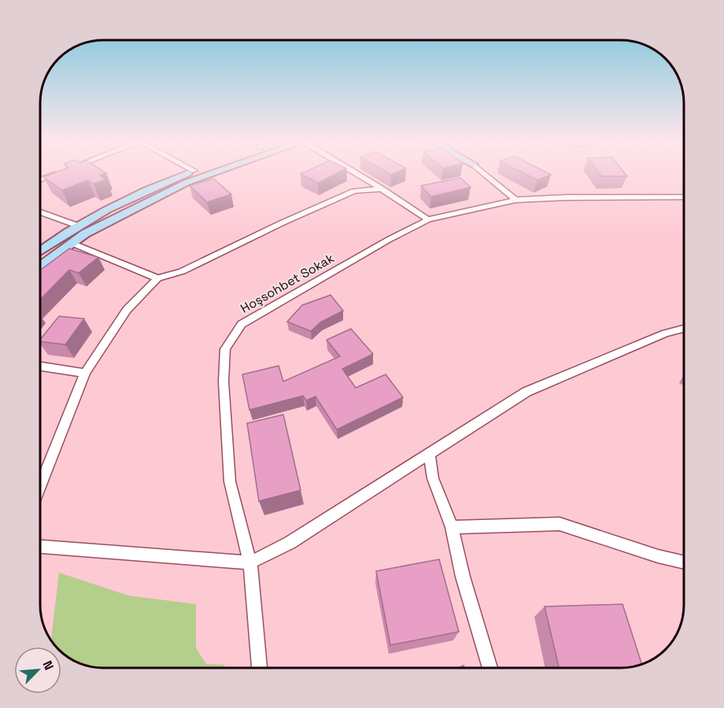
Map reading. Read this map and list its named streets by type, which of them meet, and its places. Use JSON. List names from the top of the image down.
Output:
{
  "streets": {
    "street": ["Hoşsohbet Sokak"]
  },
  "north": "top right"
}
